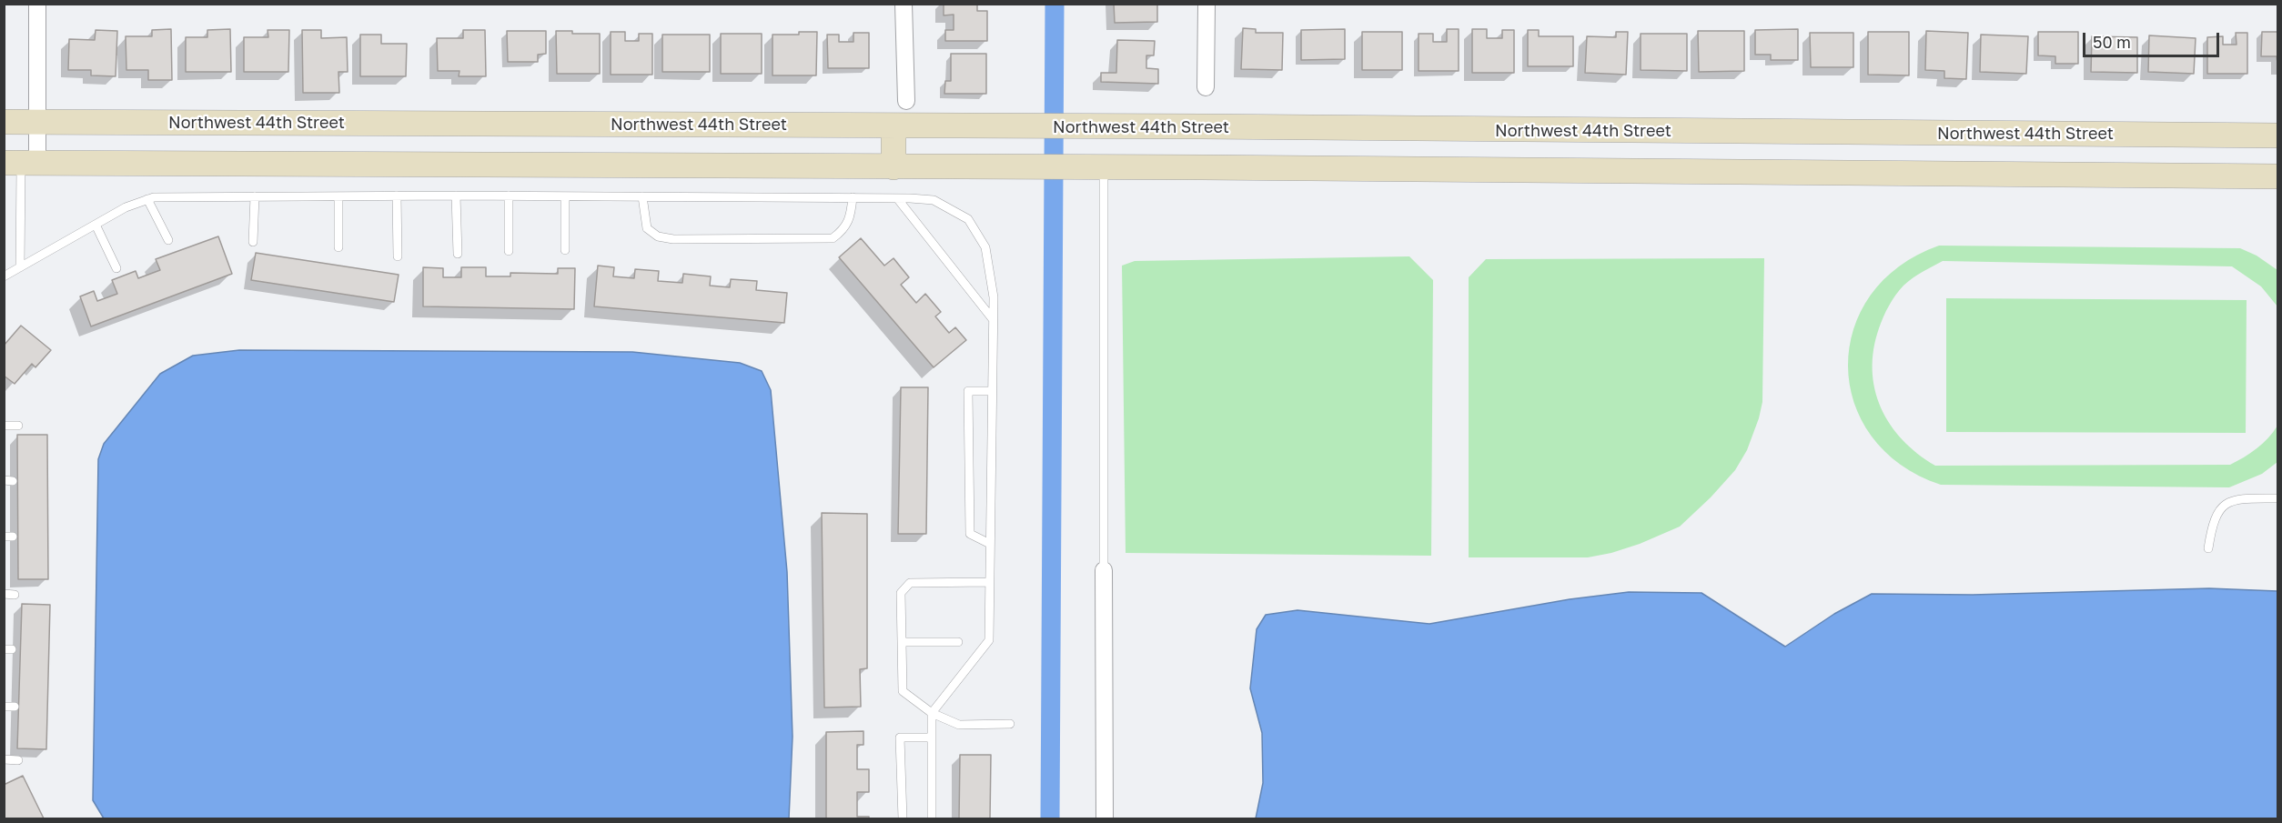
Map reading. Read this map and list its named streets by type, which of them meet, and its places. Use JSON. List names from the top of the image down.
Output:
{
  "streets": {
    "street": ["Northwest 44th Street"]
  },
  "scale_bar": "50 m"
}
